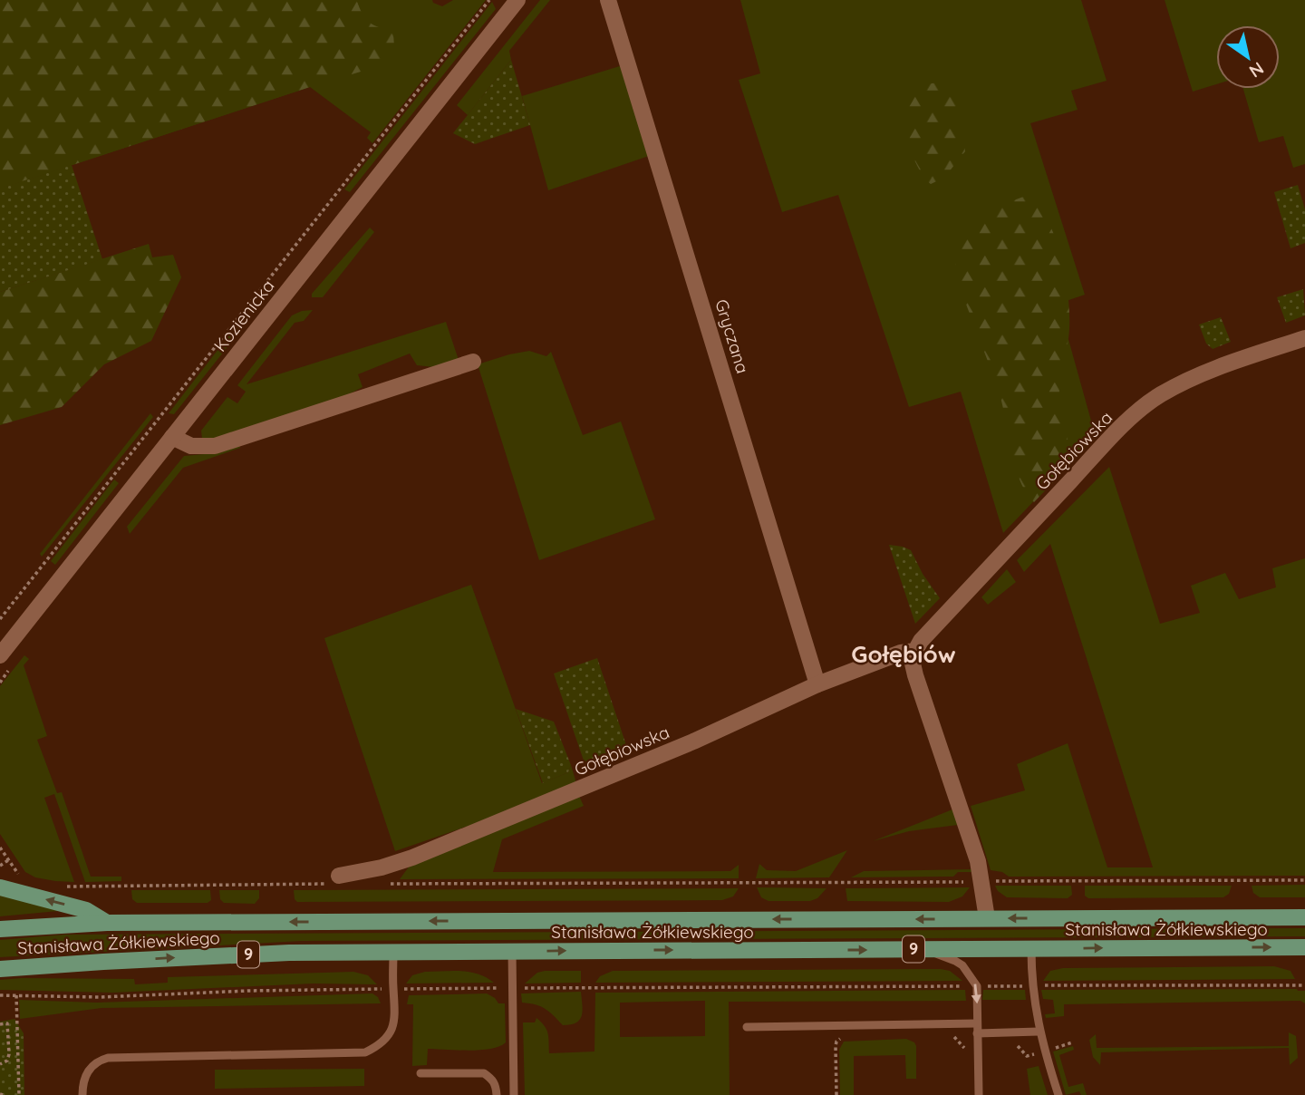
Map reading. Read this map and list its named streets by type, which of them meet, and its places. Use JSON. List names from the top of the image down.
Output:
{
  "streets": {
    "main road": ["Stanisława Żółkiewskiego", "9"],
    "street": ["Kozienicka", "Gryczana", "Gołębiowska"]
  },
  "crossings": [
    ["Gryczana", "Gołębiowska"]
  ],
  "districts": ["Gołębiów"],
  "north": "bottom right"
}
